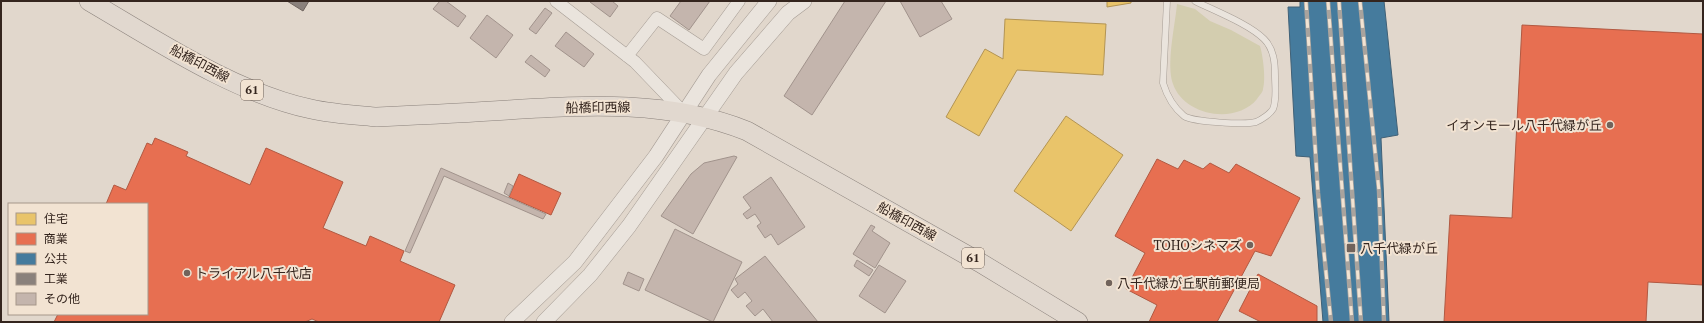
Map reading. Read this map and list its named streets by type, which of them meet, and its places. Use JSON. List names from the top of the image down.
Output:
{
  "streets": {
    "main road": ["船橋印西線", "61"]
  },
  "places": {
    "other": [
      "イオンモール八千代緑が丘",
      "TOHOシネマズ",
      "トライアル八千代店",
      "八千代緑が丘駅前郵便局"
    ],
    "transit": ["八千代緑が丘"]
  },
  "legend": [
    "住宅",
    "商業",
    "公共",
    "工業",
    "その他"
  ]
}
